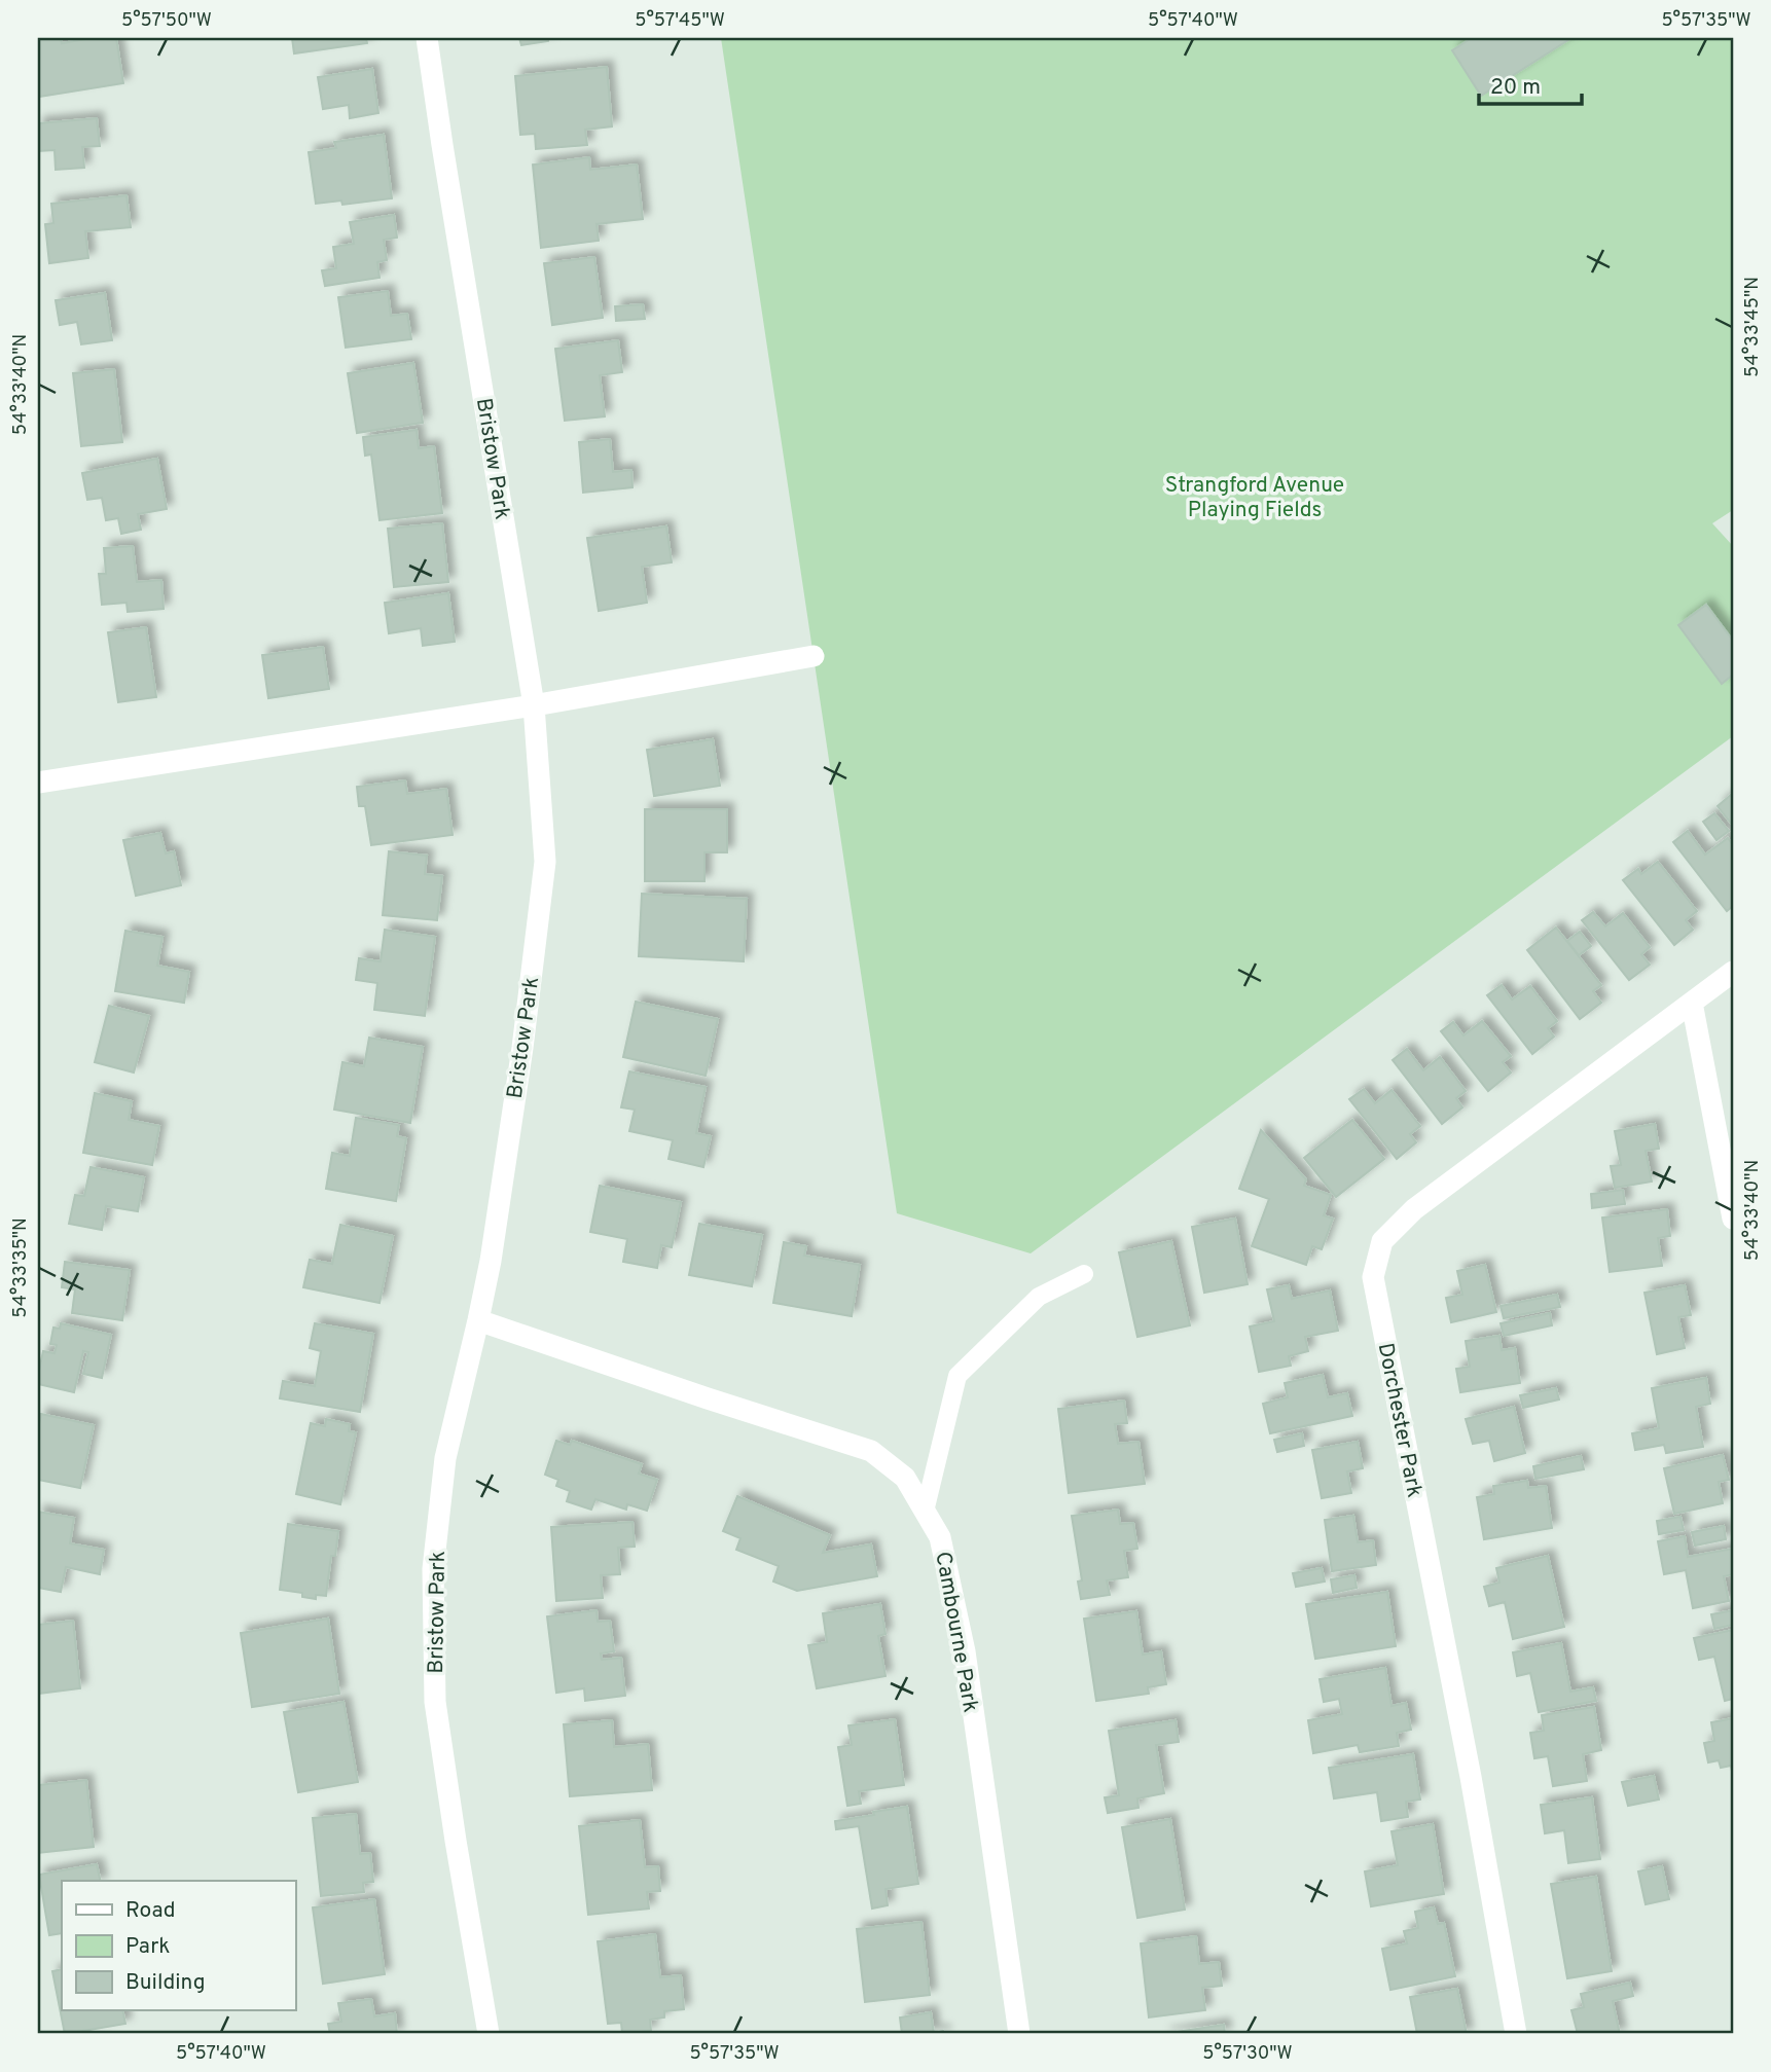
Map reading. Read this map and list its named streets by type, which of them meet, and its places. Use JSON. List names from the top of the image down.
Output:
{
  "streets": {
    "street": ["Bristow Park", "Dorchester Park", "Cambourne Park"]
  },
  "crossings": [
    ["Bristow Park", "Cambourne Park"]
  ],
  "parks": ["Strangford Avenue Playing Fields"],
  "legend": ["Road", "Park", "Building"],
  "scale_bar": "20 m",
  "coordinates": [
    "5°57'50\"W",
    "5°57'45\"W",
    "5°57'40\"W",
    "5°57'35\"W",
    "54°33'45\"N",
    "54°33'40\"N",
    "54°33'35\"N",
    "5°57'30\"W"
  ]
}
